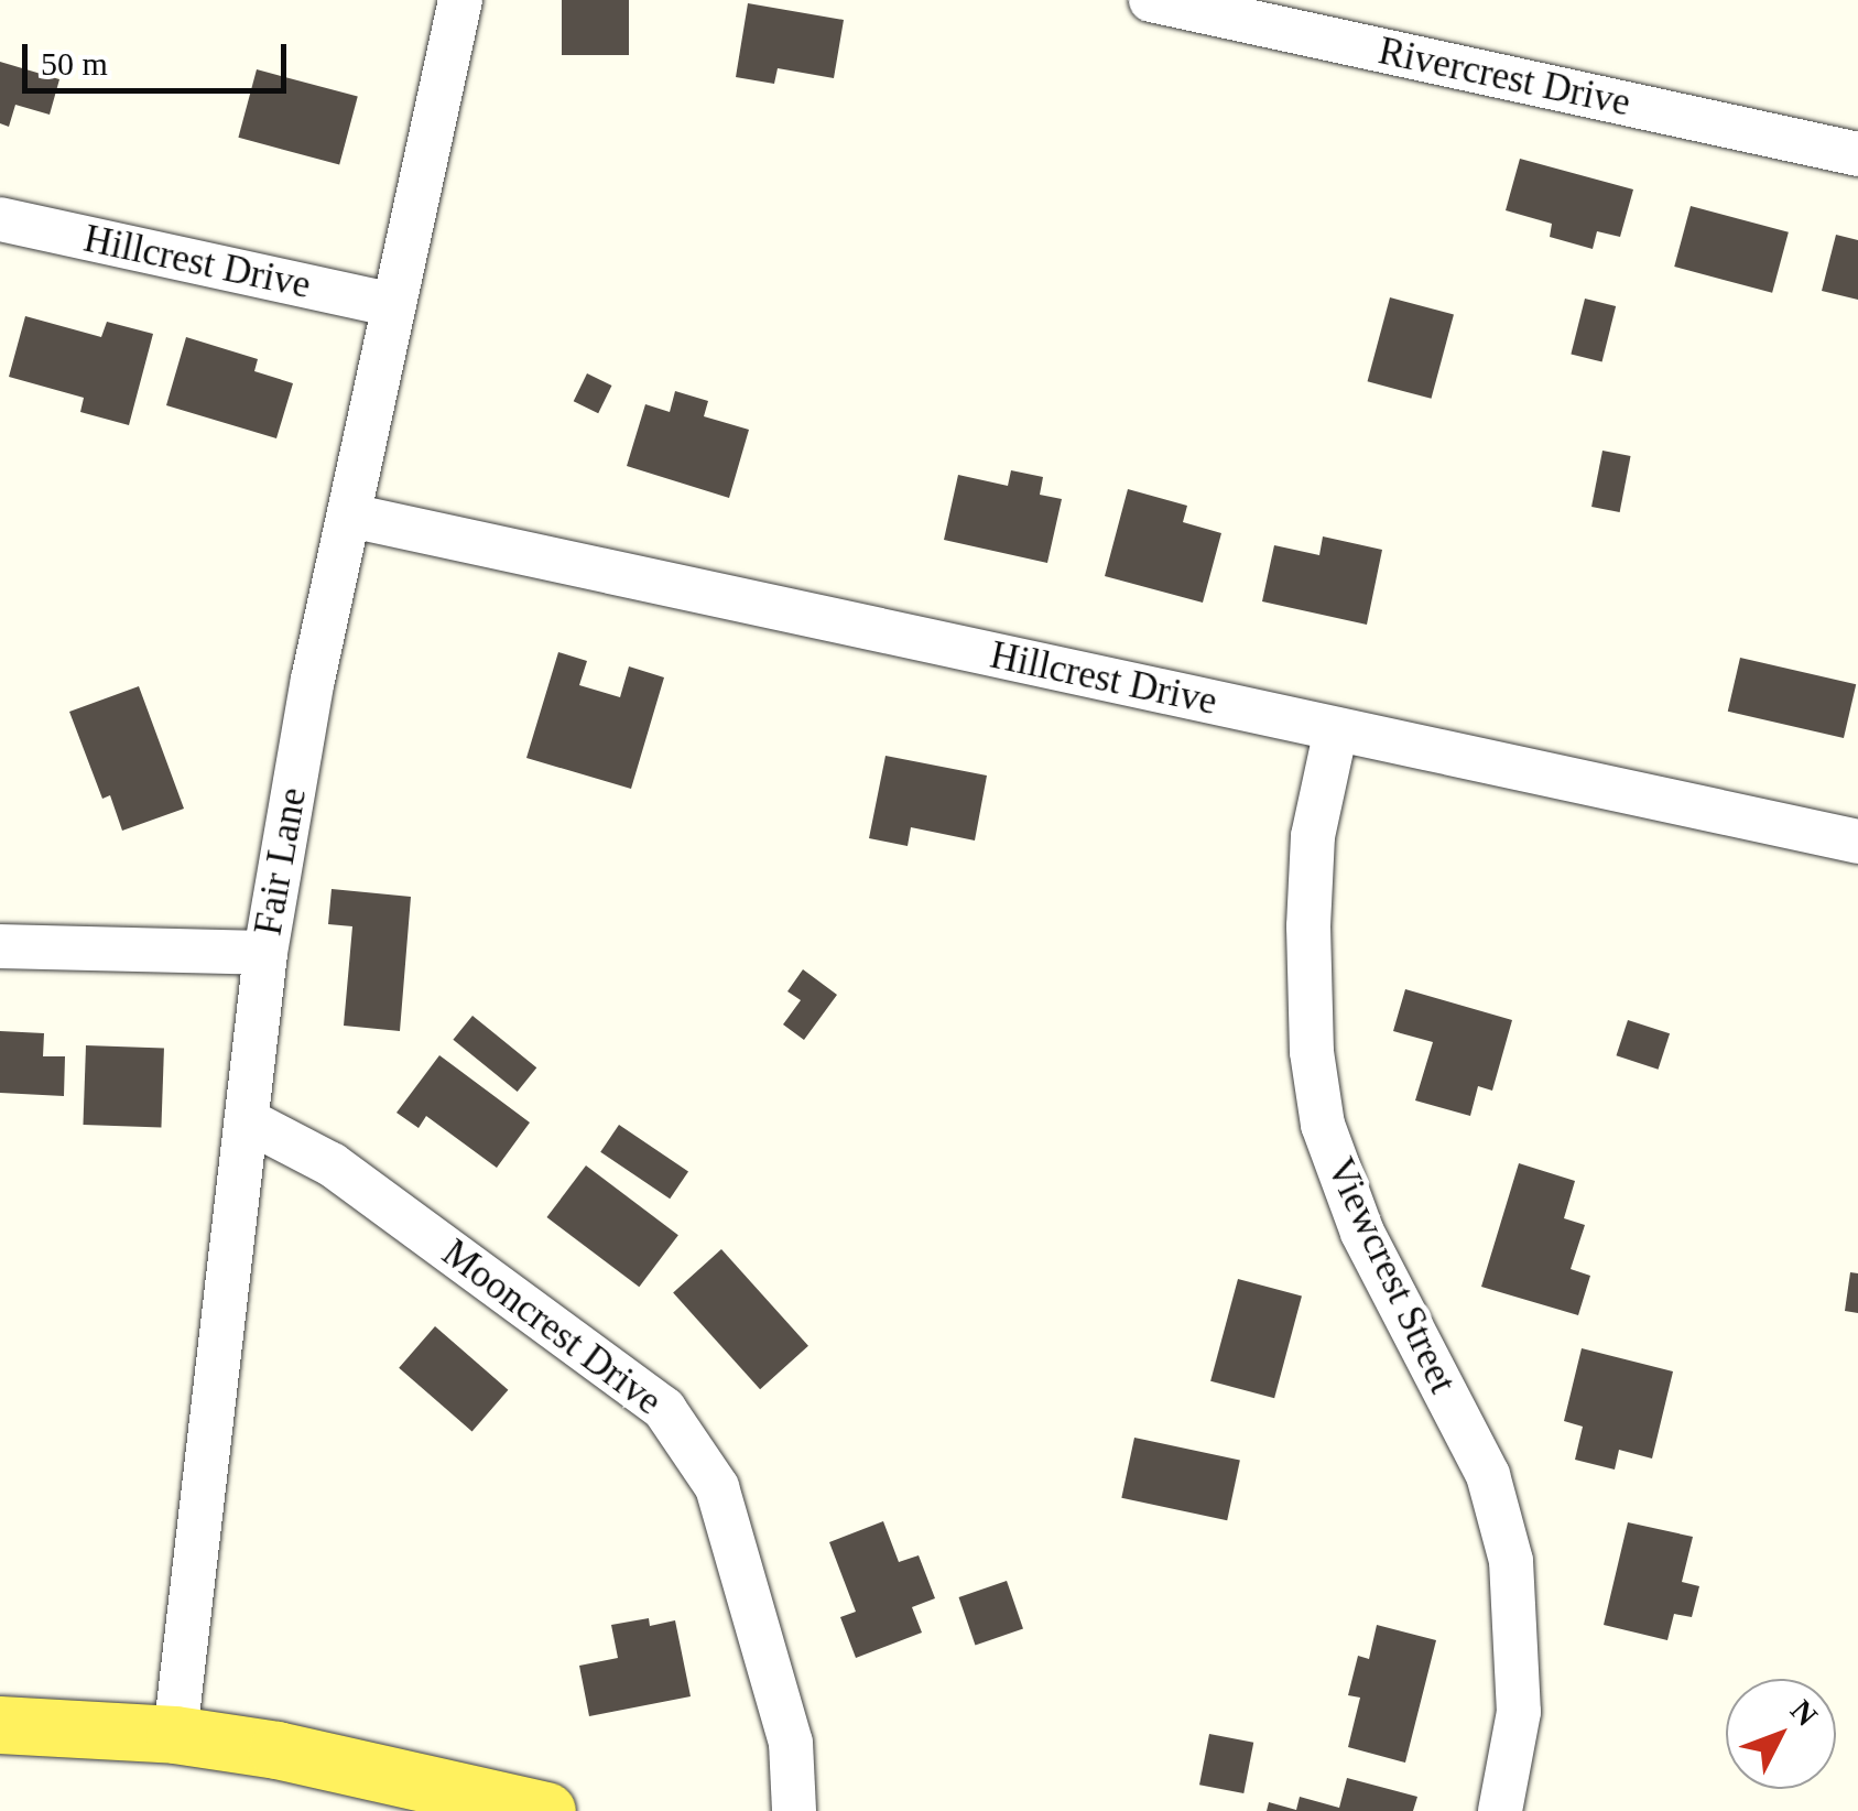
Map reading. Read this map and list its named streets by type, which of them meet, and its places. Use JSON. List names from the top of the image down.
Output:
{
  "streets": {
    "street": [
      "Rivercrest Drive",
      "Hillcrest Drive",
      "Fair Lane",
      "Viewcrest Street",
      "Mooncrest Drive"
    ]
  },
  "crossings": [
    ["Hillcrest Drive", "Fair Lane"],
    ["Hillcrest Drive", "Viewcrest Street"],
    ["Fair Lane", "Mooncrest Drive"]
  ],
  "scale_bar": "50 m",
  "north": "top right"
}
